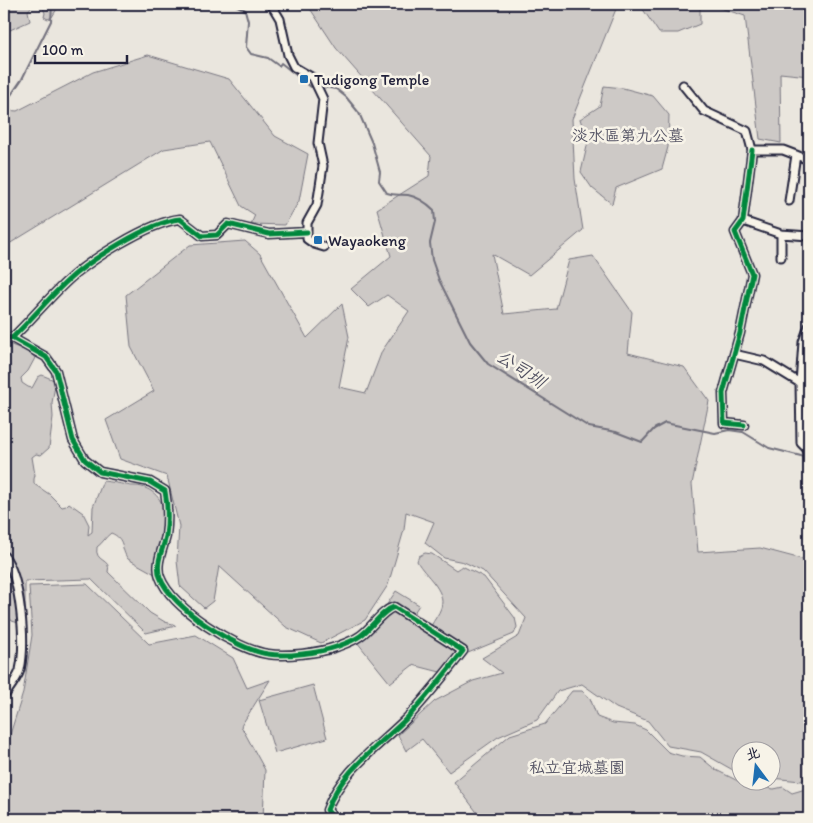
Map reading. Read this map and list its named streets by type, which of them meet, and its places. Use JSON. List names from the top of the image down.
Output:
{
  "water": ["公司圳"],
  "parks": ["淡水區第九公墓", "私立宜城墓園"],
  "places": {
    "transit": ["Tudigong Temple", "Wayaokeng"]
  },
  "scale_bar": "100 m",
  "north": "top"
}
